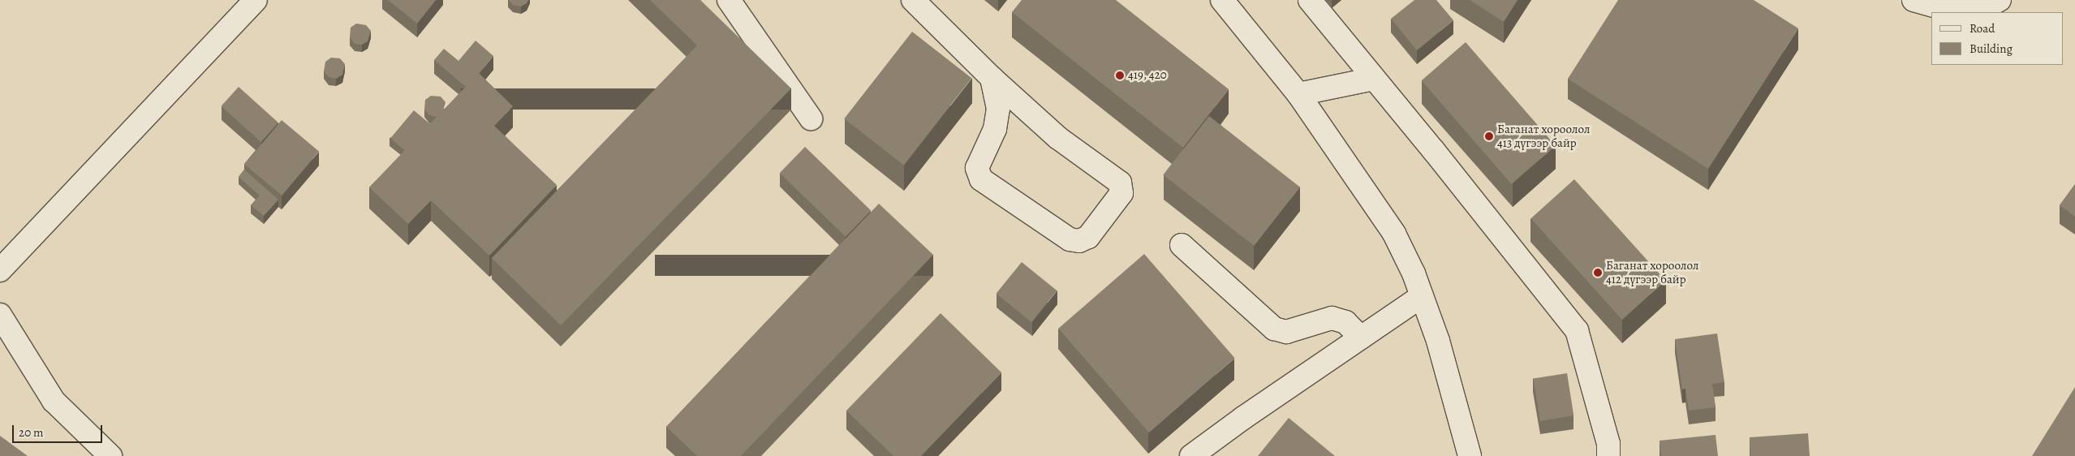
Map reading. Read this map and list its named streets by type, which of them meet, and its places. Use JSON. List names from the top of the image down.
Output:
{
  "places": ["419, 420", "Баганат хороолол 413 дүгээр байр", "Баганат хороолол 412 дүгээр байр"],
  "legend": ["Road", "Building"],
  "scale_bar": "20 m"
}
